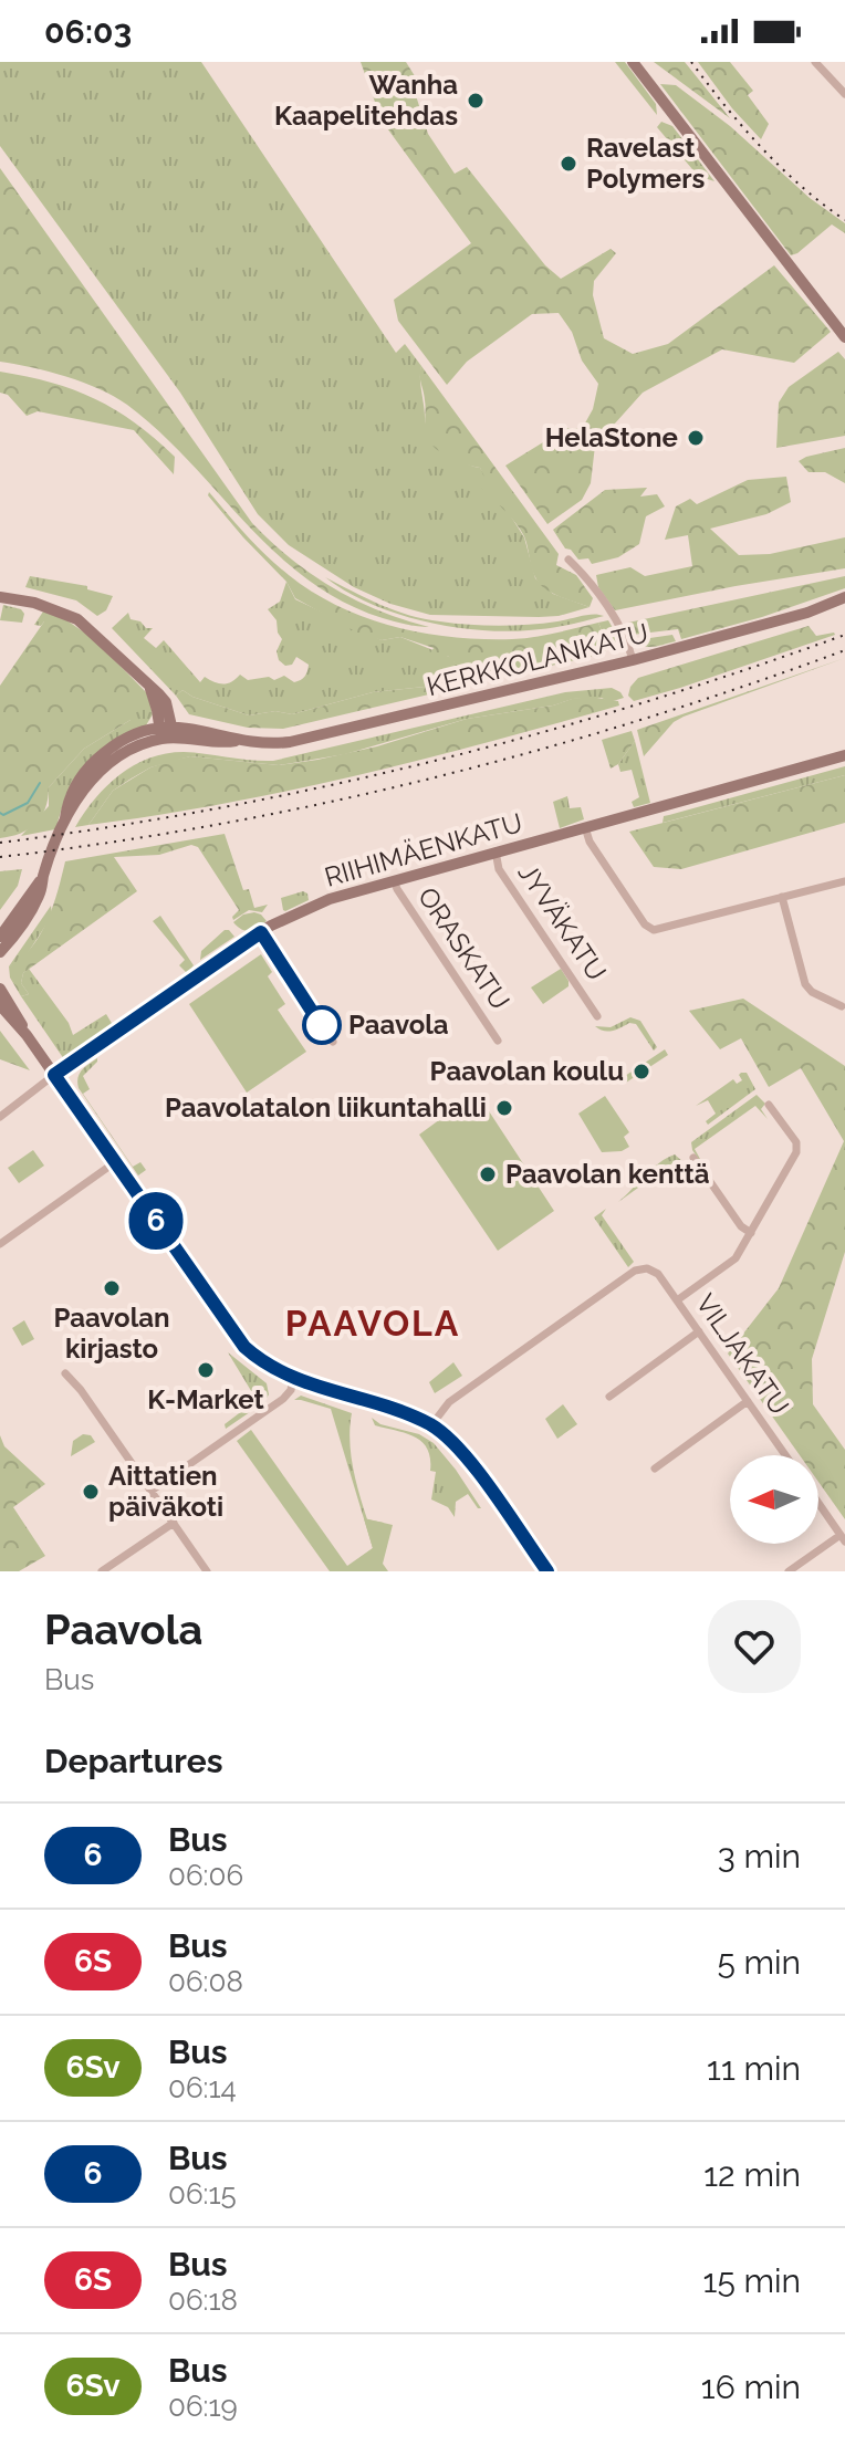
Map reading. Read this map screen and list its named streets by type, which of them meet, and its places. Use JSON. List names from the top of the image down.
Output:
{
  "streets": {
    "main road": ["KERKKOLANKATU", "RIIHIMÄENKATU"],
    "street": ["JYVÄKATU", "ORASKATU", "VILJAKATU"]
  },
  "crossings": [
    ["RIIHIMÄENKATU", "JYVÄKATU"],
    ["RIIHIMÄENKATU", "ORASKATU"]
  ],
  "districts": ["PAAVOLA"],
  "places": [
    "Wanha Kaapelitehdas",
    "Ravelast Polymers",
    "HelaStone",
    "Paavola",
    "Paavolan koulu",
    "Paavolatalon liikuntahalli",
    "Paavolan kenttä",
    "Paavolan kirjasto",
    "K-Market",
    "Aittatien päiväkoti"
  ],
  "lines": ["bus line 6"],
  "north": "left",
  "page": {
    "status": "06:03",
    "on_map": "6",
    "heading": [
      ["Paavola", "Bus"],
      "Departures"
    ],
    "list": [
      {
        "mark": "6",
        "name": "Bus",
        "note": "06:06",
        "value": "3 min"
      },
      {
        "mark": "6S",
        "name": "Bus",
        "note": "06:08",
        "value": "5 min"
      },
      {
        "mark": "6Sv",
        "name": "Bus",
        "note": "06:14",
        "value": "11 min"
      },
      {
        "mark": "6",
        "name": "Bus",
        "note": "06:15",
        "value": "12 min"
      },
      {
        "mark": "6S",
        "name": "Bus",
        "note": "06:18",
        "value": "15 min"
      },
      {
        "mark": "6Sv",
        "name": "Bus",
        "note": "06:19",
        "value": "16 min"
      }
    ]
  }
}
